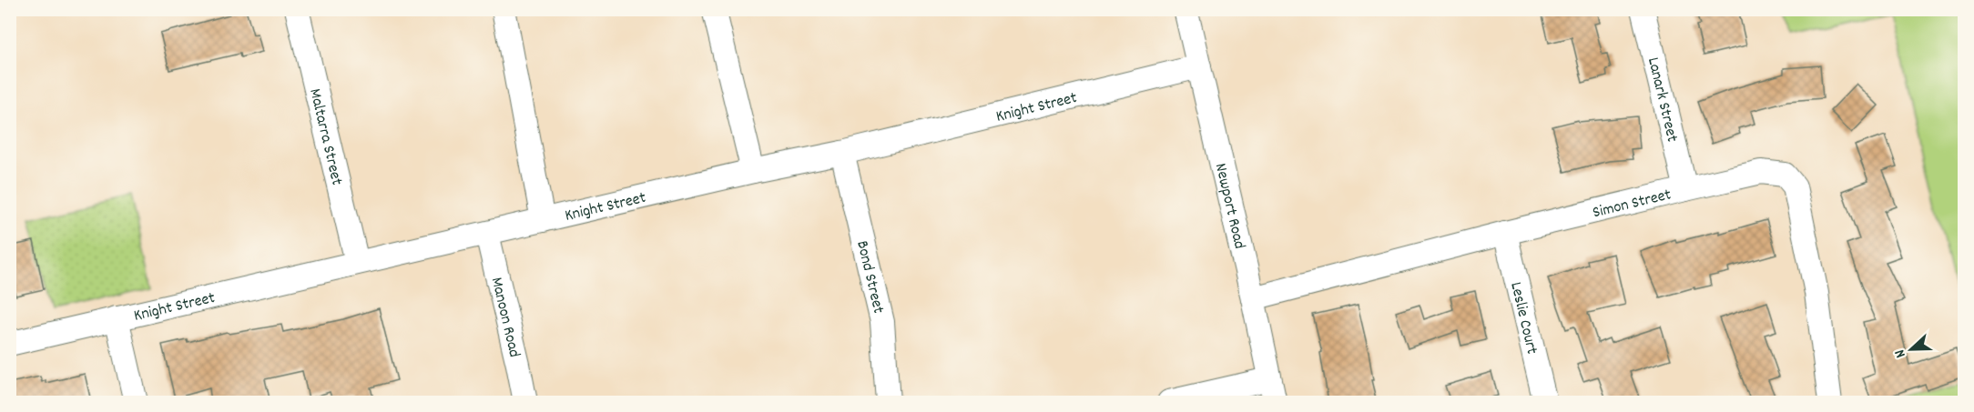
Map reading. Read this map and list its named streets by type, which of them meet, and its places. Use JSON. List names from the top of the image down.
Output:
{
  "streets": {
    "street": [
      "Lanark Street",
      "Knight Street",
      "Maltarra Street",
      "Simon Street",
      "Newport Road",
      "Bond Street",
      "Manoon Road",
      "Leslie Court"
    ]
  },
  "crossings": [
    ["Lanark Street", "Simon Street"],
    ["Knight Street", "Maltarra Street"],
    ["Knight Street", "Newport Road"],
    ["Knight Street", "Bond Street"],
    ["Knight Street", "Manoon Road"],
    ["Simon Street", "Newport Road"],
    ["Simon Street", "Leslie Court"]
  ],
  "north": "left"
}
